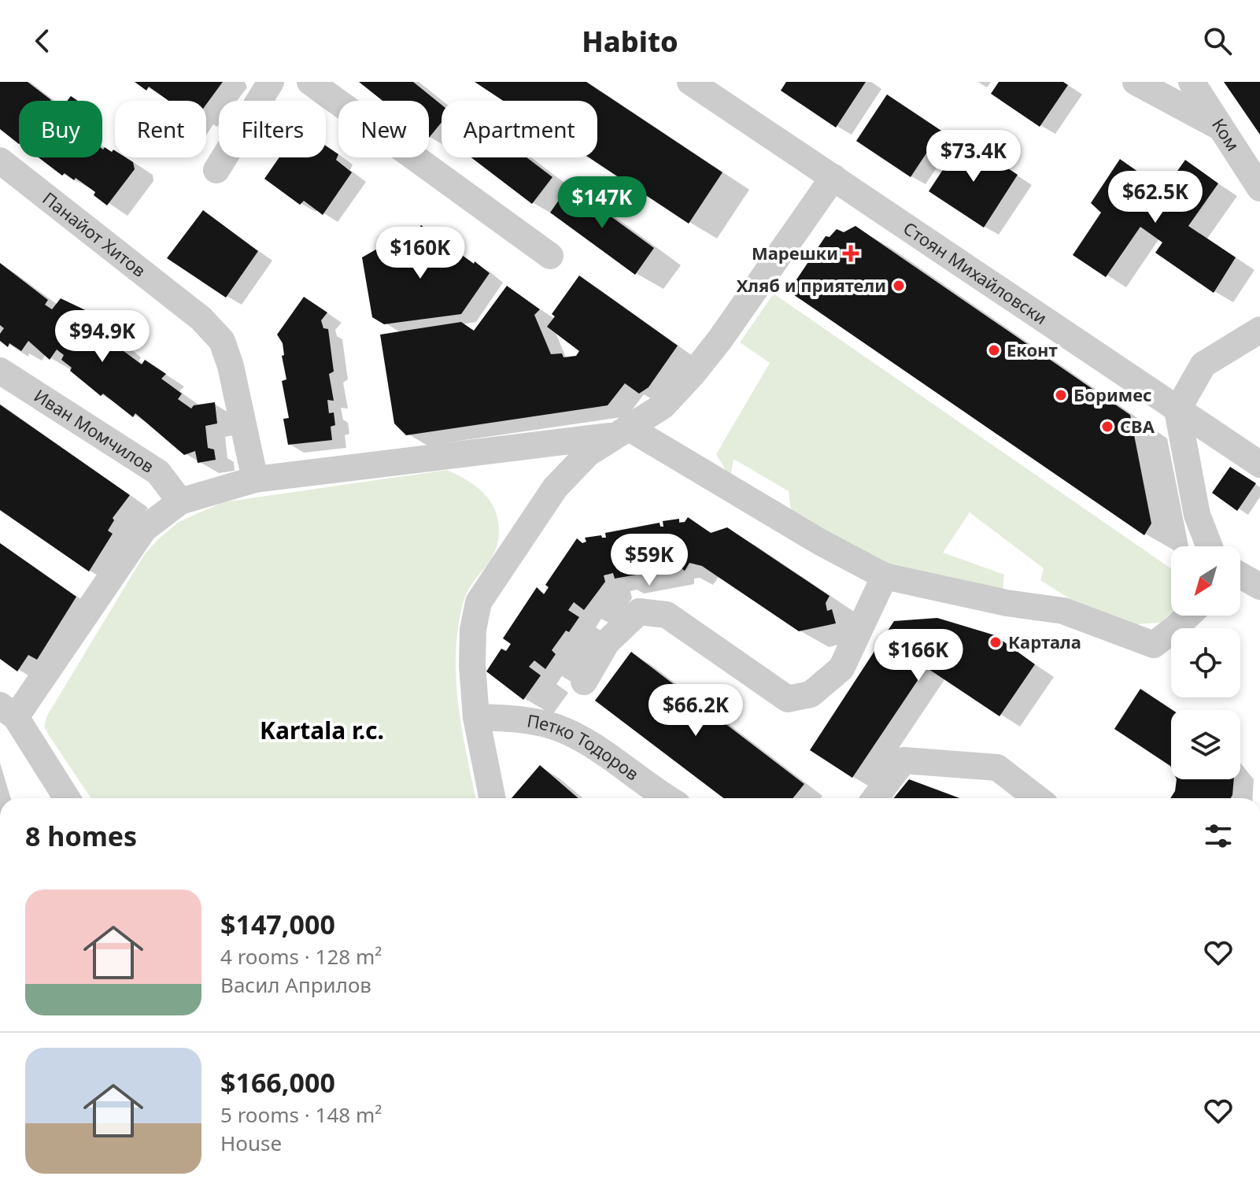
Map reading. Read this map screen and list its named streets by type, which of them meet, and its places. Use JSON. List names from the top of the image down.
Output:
{
  "streets": {
    "street": [
      "Ком",
      "Панайот Хитов",
      "Стоян Михайловски",
      "Иван Момчилов",
      "Петко Тодоров"
    ]
  },
  "districts": ["Kartala r.c."],
  "places": {
    "health": ["Марешки"],
    "other": [
      "Хляб и приятели",
      "Еконт",
      "Боримес",
      "CBA",
      "Картала"
    ]
  },
  "north": "bottom left",
  "page": {
    "header": "Habito",
    "chip": [
      "Buy",
      "Rent",
      "Filters",
      "New",
      "Apartment"
    ],
    "price": [
      "$73.4K",
      "$62.5K",
      "$147K",
      "$160K",
      "$94.9K",
      "$59K",
      "$166K",
      "$66.2K"
    ],
    "heading": "8 homes",
    "list": [
      {
        "name": "$147,000",
        "note": "4 rooms · 128 m² · Васил Априлов"
      },
      {
        "name": "$166,000",
        "note": "5 rooms · 148 m² · House"
      }
    ]
  }
}
